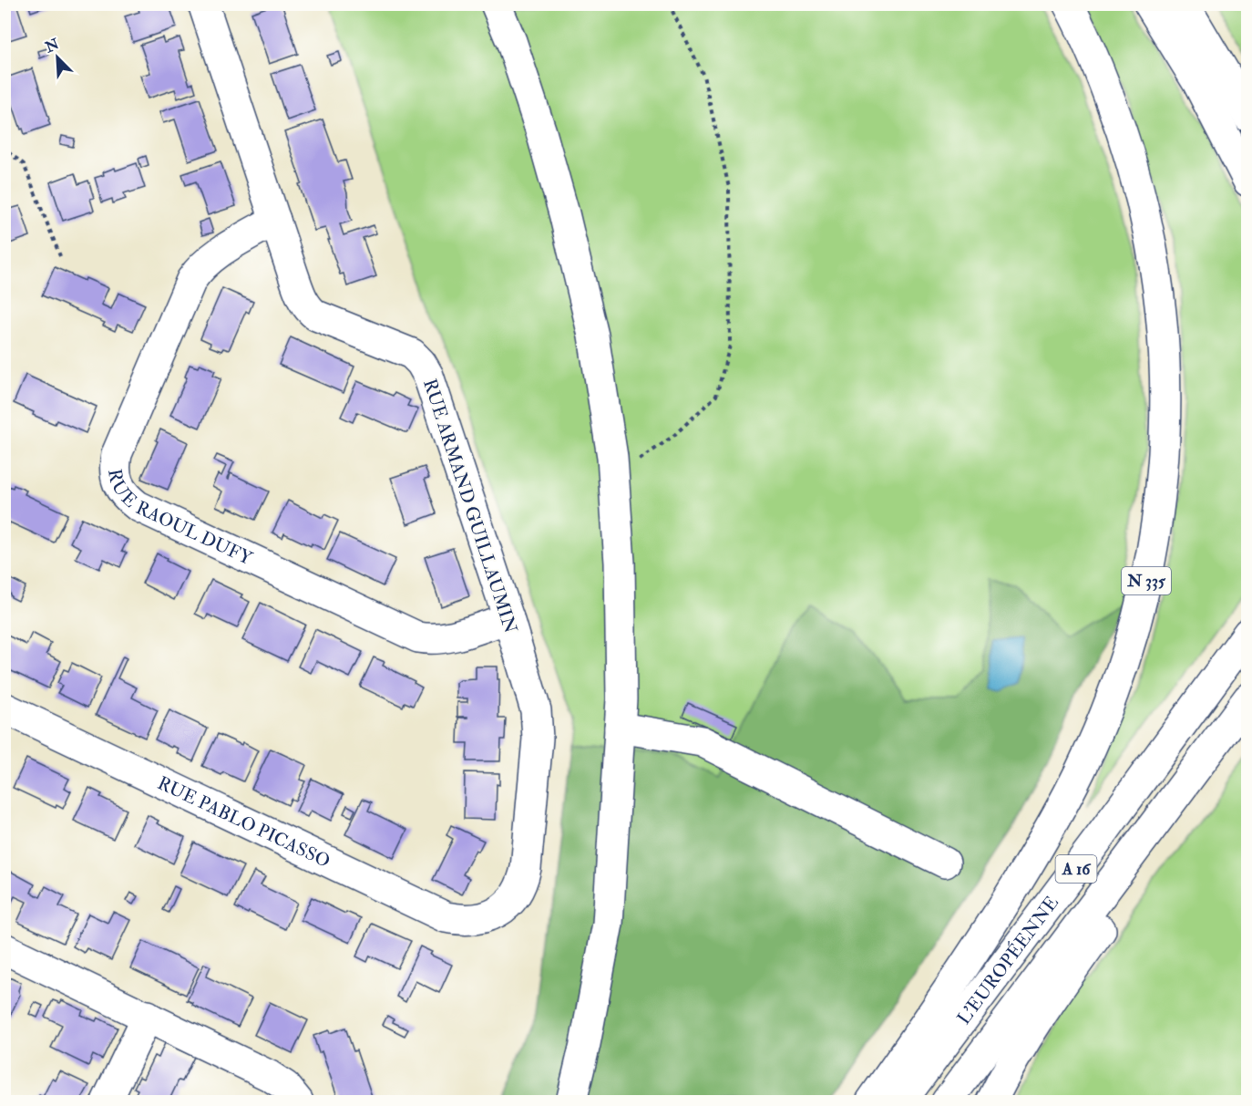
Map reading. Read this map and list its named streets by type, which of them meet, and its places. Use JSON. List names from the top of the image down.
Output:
{
  "streets": {
    "main road": [
      "RUE ARMAND GUILLAUMIN",
      "RUE RAOUL DUFY",
      "N 335",
      "RUE PABLO PICASSO",
      "A 16",
      "L'EUROPÉENNE"
    ]
  },
  "crossings": [
    ["RUE ARMAND GUILLAUMIN", "RUE RAOUL DUFY"],
    ["RUE ARMAND GUILLAUMIN", "RUE PABLO PICASSO"]
  ],
  "north": "top left"
}
